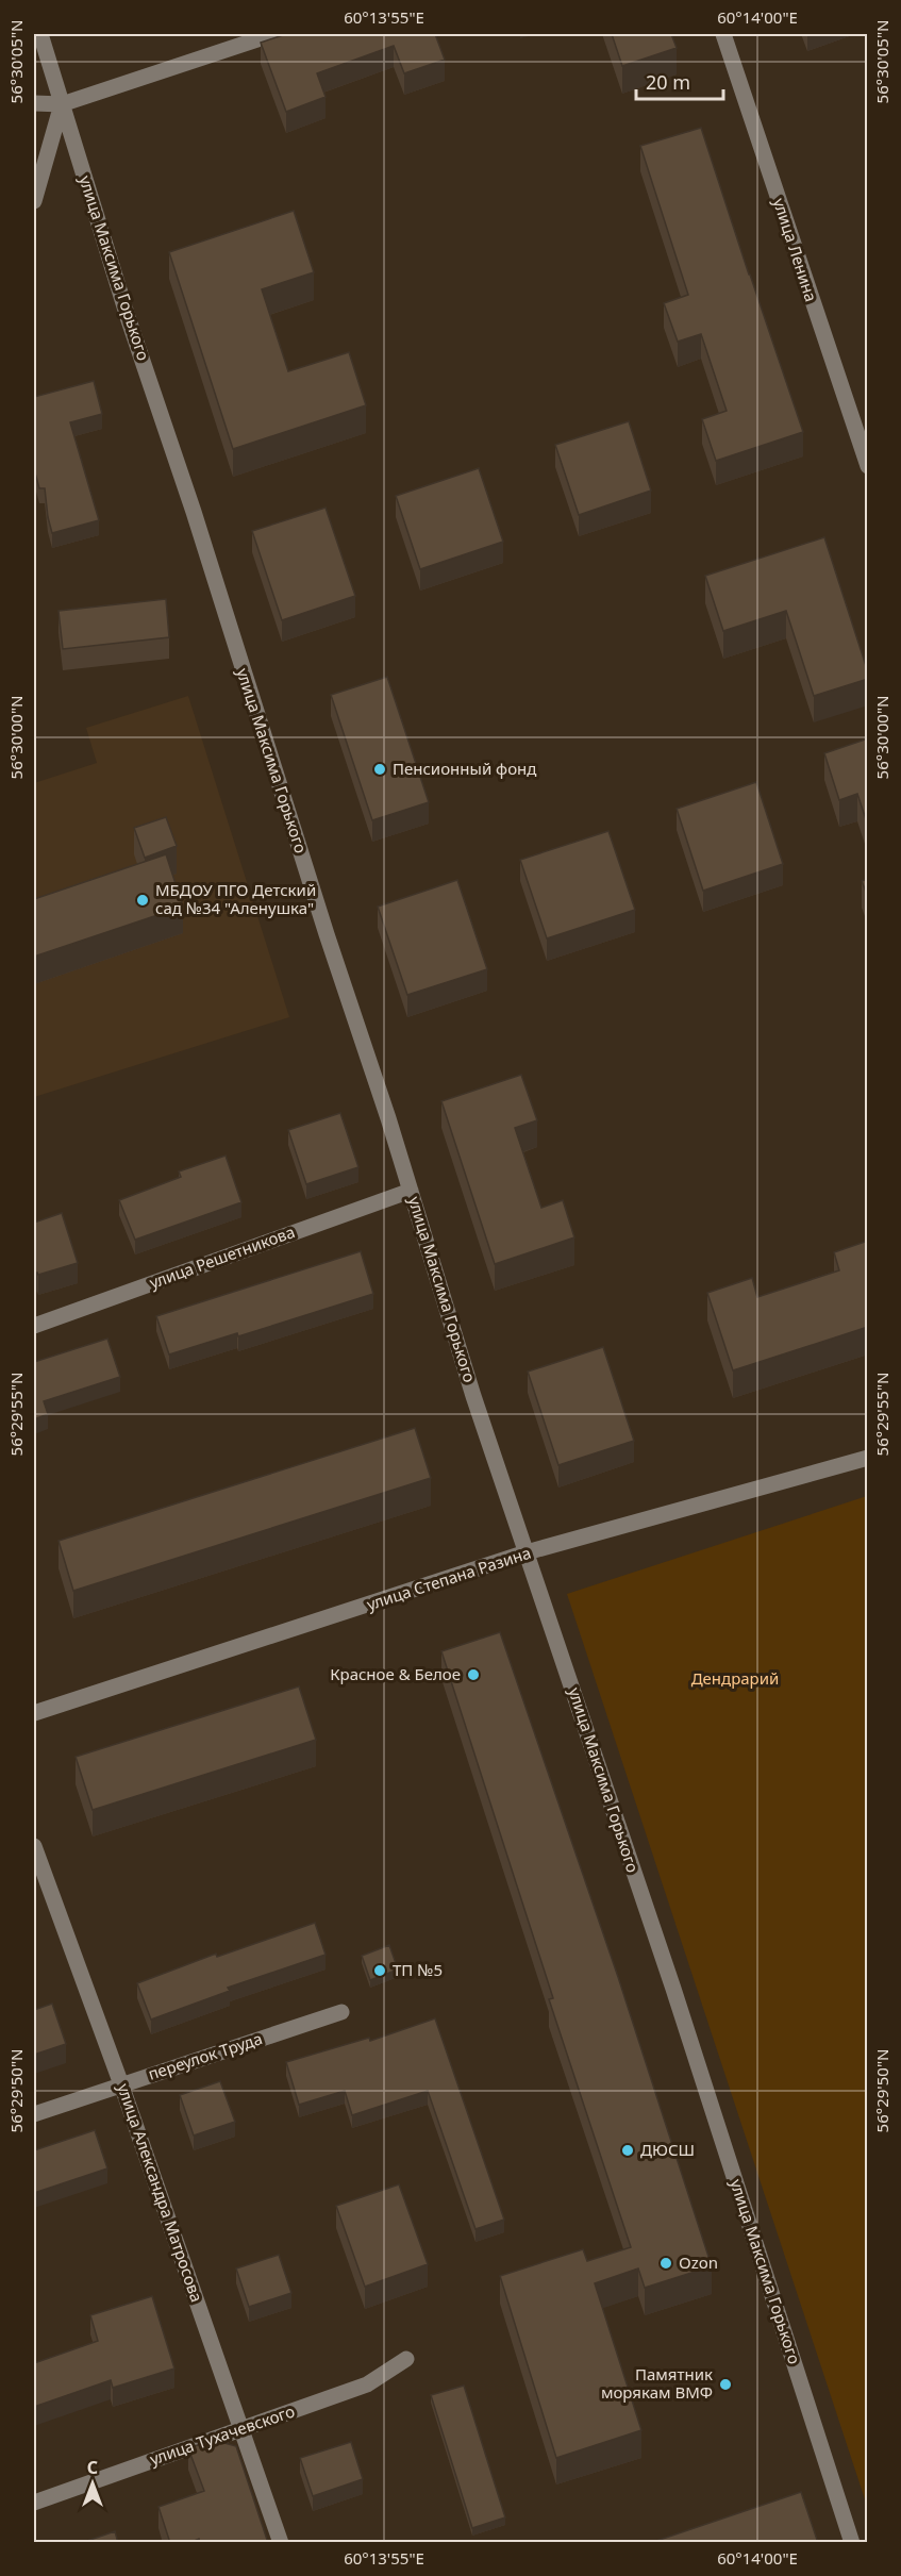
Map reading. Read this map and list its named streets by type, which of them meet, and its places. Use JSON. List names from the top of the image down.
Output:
{
  "streets": {
    "street": [
      "улица Ленина",
      "улица Максима Горького",
      "улица Решетникова",
      "улица Степана Разина",
      "переулок Труда",
      "улица Александра Матросова",
      "улица Тухачевского"
    ]
  },
  "crossings": [
    ["улица Максима Горького", "улица Решетникова"],
    ["улица Максима Горького", "улица Степана Разина"],
    ["переулок Труда", "улица Александра Матросова"],
    ["улица Александра Матросова", "улица Тухачевского"]
  ],
  "parks": ["Дендрарий"],
  "places": [
    "Пенсионный фонд",
    "МБДОУ ПГО Детский сад №34 \"Аленушка\"",
    "Красное & Белое",
    "ТП №5",
    "ДЮСШ",
    "Ozon",
    "Памятник морякам ВМФ"
  ],
  "scale_bar": "20 m",
  "north": "top",
  "coordinates": [
    "60°13'55\"E",
    "60°14'00\"E",
    "56°30'05\"N",
    "56°30'00\"N",
    "56°29'55\"N",
    "56°29'50\"N"
  ]
}
